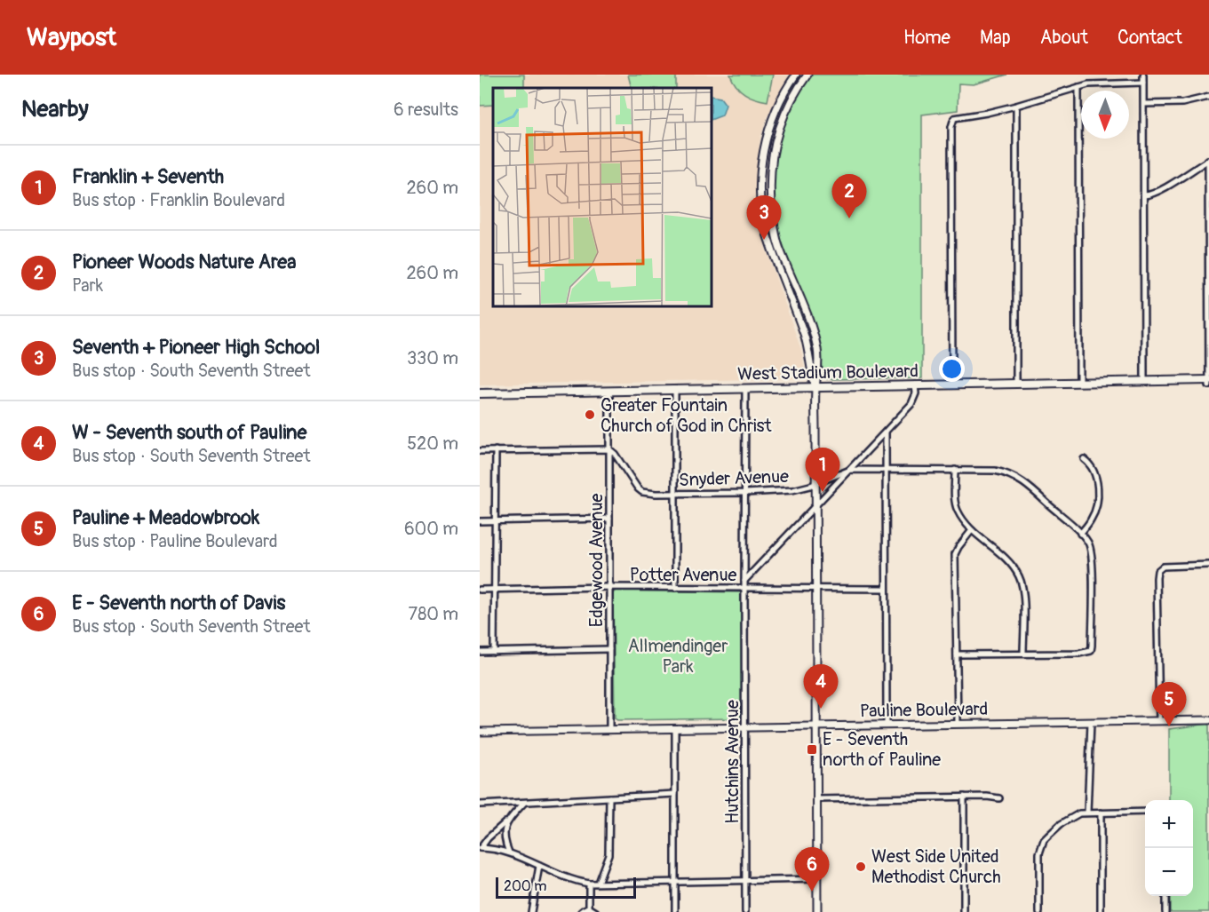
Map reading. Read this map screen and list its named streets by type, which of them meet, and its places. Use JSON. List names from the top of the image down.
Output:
{
  "streets": {
    "main road": ["West Stadium Boulevard"],
    "street": [
      "Snyder Avenue",
      "Edgewood Avenue",
      "Potter Avenue",
      "Pauline Boulevard",
      "Hutchins Avenue"
    ]
  },
  "crossings": [
    ["West Stadium Boulevard", "Edgewood Avenue"],
    ["West Stadium Boulevard", "Hutchins Avenue"],
    ["Snyder Avenue", "Edgewood Avenue"],
    ["Snyder Avenue", "Hutchins Avenue"],
    ["Edgewood Avenue", "Potter Avenue"],
    ["Edgewood Avenue", "Pauline Boulevard"],
    ["Potter Avenue", "Hutchins Avenue"],
    ["Pauline Boulevard", "Hutchins Avenue"]
  ],
  "parks": ["Allmendinger Park"],
  "places": {
    "other": ["Greater Fountain Church of God in Christ", "West Side United Methodist Church"],
    "transit": ["E - Seventh north of Pauline"]
  },
  "scale_bar": "200 m",
  "north": "bottom",
  "page": {
    "header": "Waypost",
    "nav": [
      "Home",
      "Map",
      "About",
      "Contact"
    ],
    "heading": ["Nearby", "6 results"],
    "list": [
      {
        "mark": "1",
        "name": "Franklin + Seventh",
        "note": "Bus stop · Franklin Boulevard",
        "value": "260 m"
      },
      {
        "mark": "2",
        "name": "Pioneer Woods Nature Area",
        "note": "Park",
        "value": "260 m"
      },
      {
        "mark": "3",
        "name": "Seventh + Pioneer High School",
        "note": "Bus stop · South Seventh Street",
        "value": "330 m"
      },
      {
        "mark": "4",
        "name": "W - Seventh south of Pauline",
        "note": "Bus stop · South Seventh Street",
        "value": "520 m"
      },
      {
        "mark": "5",
        "name": "Pauline + Meadowbrook",
        "note": "Bus stop · Pauline Boulevard",
        "value": "600 m"
      },
      {
        "mark": "6",
        "name": "E - Seventh north of Davis",
        "note": "Bus stop · South Seventh Street",
        "value": "780 m"
      }
    ],
    "pins": [
      "2",
      "3",
      "1",
      "4",
      "5",
      "6"
    ],
    "map_buttons": ["+", "−"],
    "scale": "200 m"
  }
}
